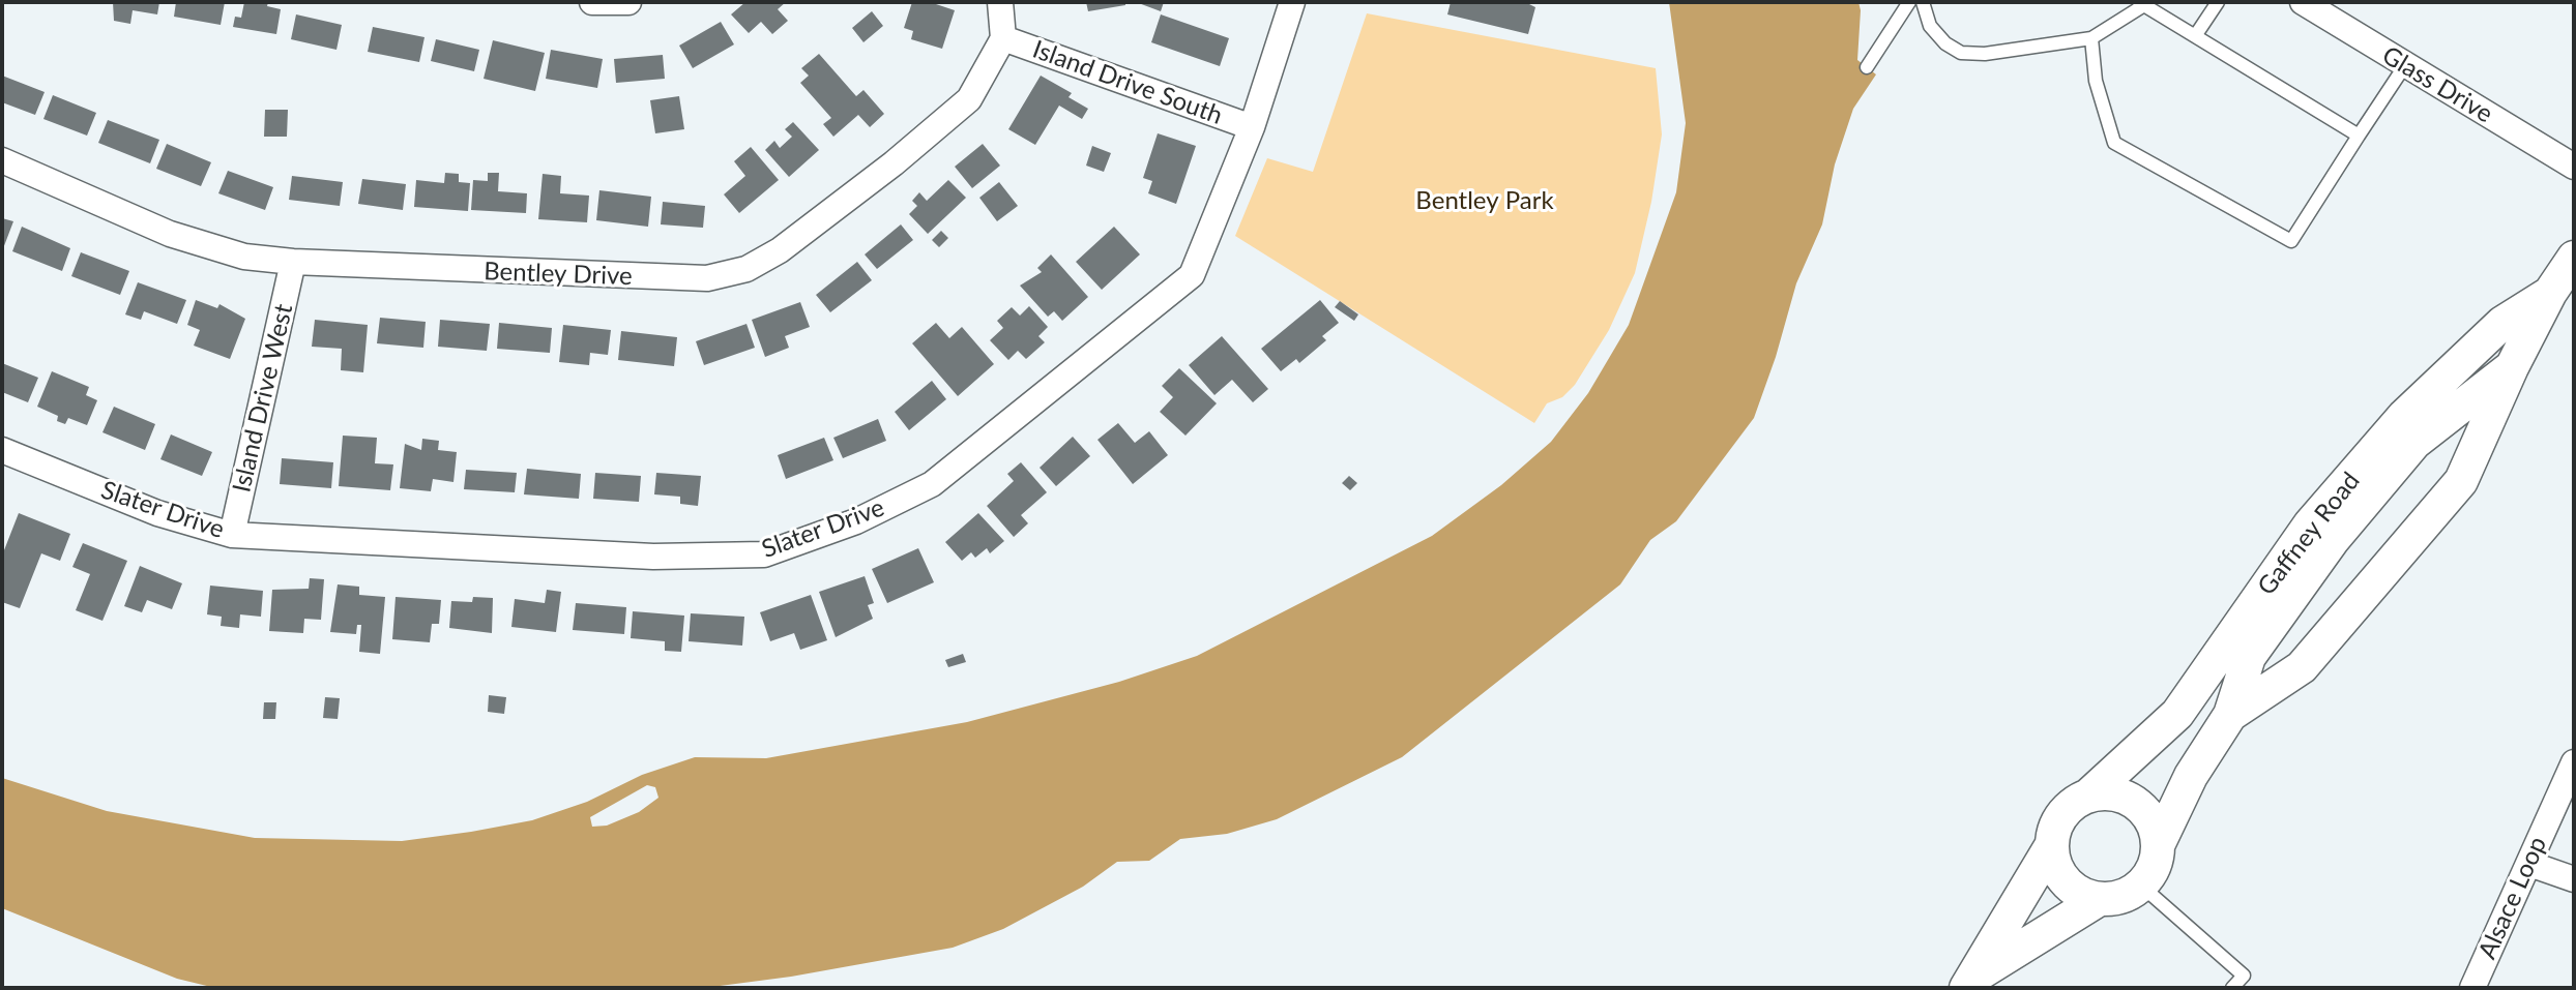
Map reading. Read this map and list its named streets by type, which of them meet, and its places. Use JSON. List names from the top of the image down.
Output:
{
  "streets": {
    "main road": ["Gaffney Road"],
    "street": [
      "Island Drive South",
      "Glass Drive",
      "Bentley Drive",
      "Island Drive West",
      "Slater Drive",
      "Alsace Loop"
    ]
  },
  "crossings": [
    ["Island Drive South", "Bentley Drive"],
    ["Island Drive South", "Slater Drive"],
    ["Bentley Drive", "Island Drive West"],
    ["Island Drive West", "Slater Drive"]
  ],
  "parks": ["Bentley Park"]
}
